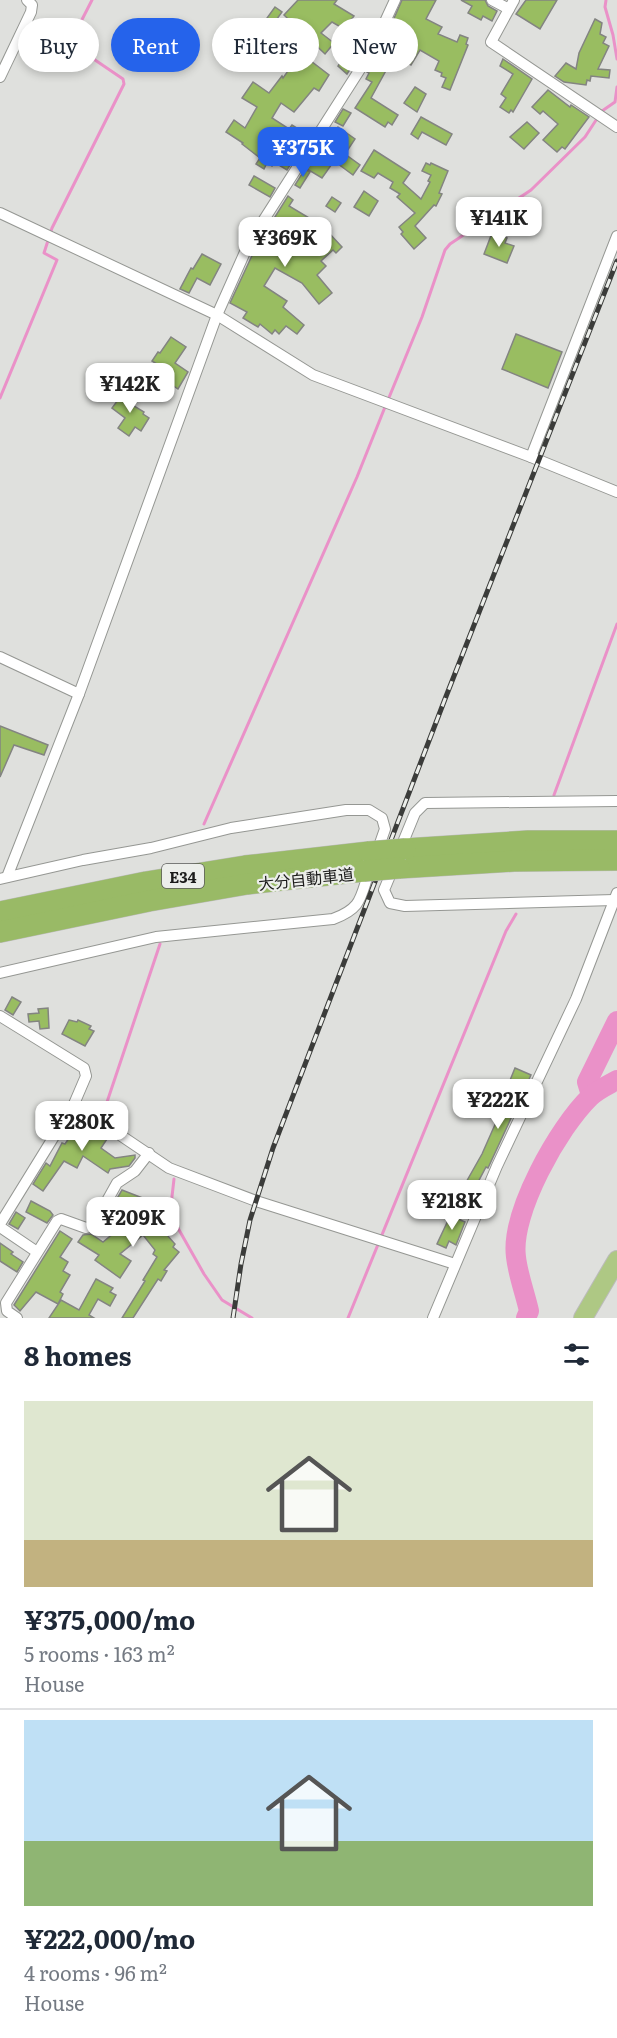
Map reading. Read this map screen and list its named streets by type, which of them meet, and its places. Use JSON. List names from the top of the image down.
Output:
{
  "streets": {
    "highway": ["E34", "大分自動車道"]
  },
  "page": {
    "chip": [
      "Buy",
      "Rent",
      "Filters",
      "New"
    ],
    "price": [
      "¥375K",
      "¥141K",
      "¥369K",
      "¥142K",
      "¥222K",
      "¥280K",
      "¥218K",
      "¥209K"
    ],
    "heading": "8 homes",
    "list": [
      {
        "name": "¥375,000/mo",
        "note": "5 rooms · 163 m² · House"
      },
      {
        "name": "¥222,000/mo",
        "note": "4 rooms · 96 m² · House"
      }
    ]
  }
}
